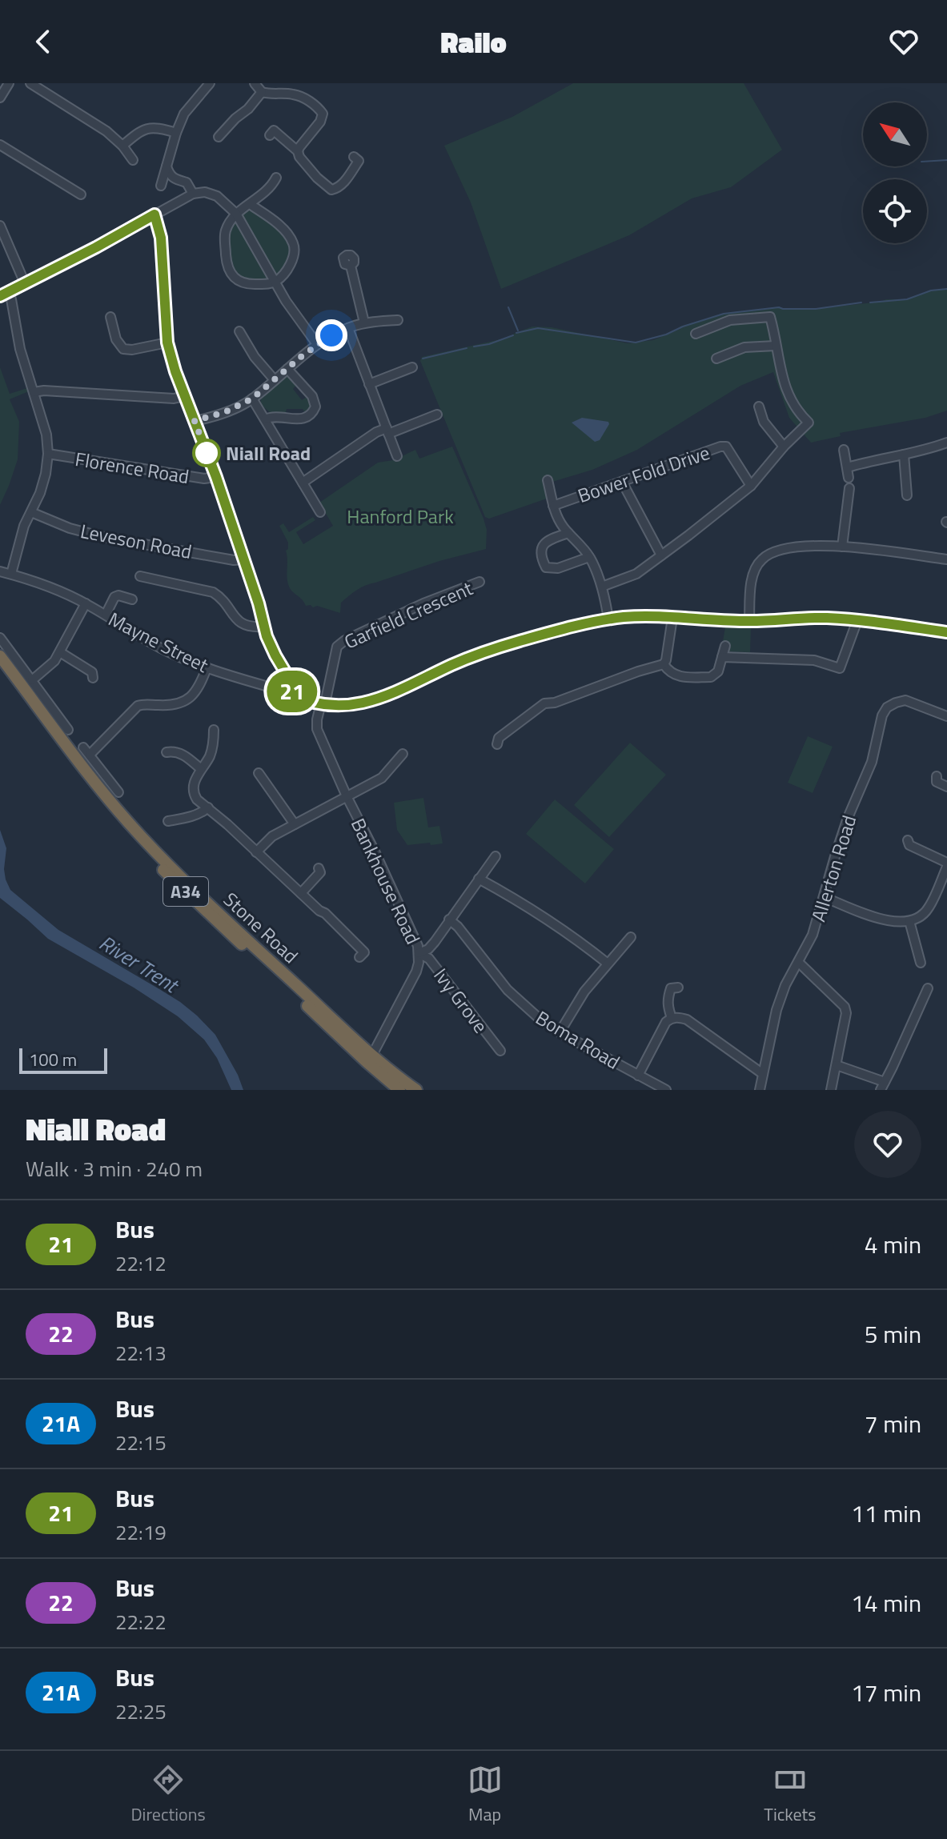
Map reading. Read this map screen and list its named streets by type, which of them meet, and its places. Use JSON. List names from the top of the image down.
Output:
{
  "streets": {
    "highway": ["A34", "Stone Road"],
    "street": [
      "Florence Road",
      "Bower Fold Drive",
      "Leveson Road",
      "Garfield Crescent",
      "Mayne Street",
      "Allerton Road",
      "Bankhouse Road",
      "Ivy Grove",
      "Boma Road"
    ]
  },
  "crossings": [
    ["Garfield Crescent", "Bankhouse Road"],
    ["Mayne Street", "Bankhouse Road"],
    ["Bankhouse Road", "Stone Road"],
    ["Bankhouse Road", "Ivy Grove"]
  ],
  "water": ["River Trent"],
  "parks": ["Hanford Park"],
  "places": ["Niall Road"],
  "lines": ["bus line 21"],
  "scale_bar": "100 m",
  "north": "top left",
  "page": {
    "header": "Railo",
    "on_map": "21",
    "scale": "100 m",
    "heading": ["Niall Road", "Walk · 3 min · 240 m"],
    "list": [
      {
        "mark": "21",
        "name": "Bus",
        "note": "22:12",
        "value": "4 min"
      },
      {
        "mark": "22",
        "name": "Bus",
        "note": "22:13",
        "value": "5 min"
      },
      {
        "mark": "21A",
        "name": "Bus",
        "note": "22:15",
        "value": "7 min"
      },
      {
        "mark": "21",
        "name": "Bus",
        "note": "22:19",
        "value": "11 min"
      },
      {
        "mark": "22",
        "name": "Bus",
        "note": "22:22",
        "value": "14 min"
      },
      {
        "mark": "21A",
        "name": "Bus",
        "note": "22:25",
        "value": "17 min"
      }
    ],
    "tabs": ["Directions", "Map", "Tickets"]
  }
}
